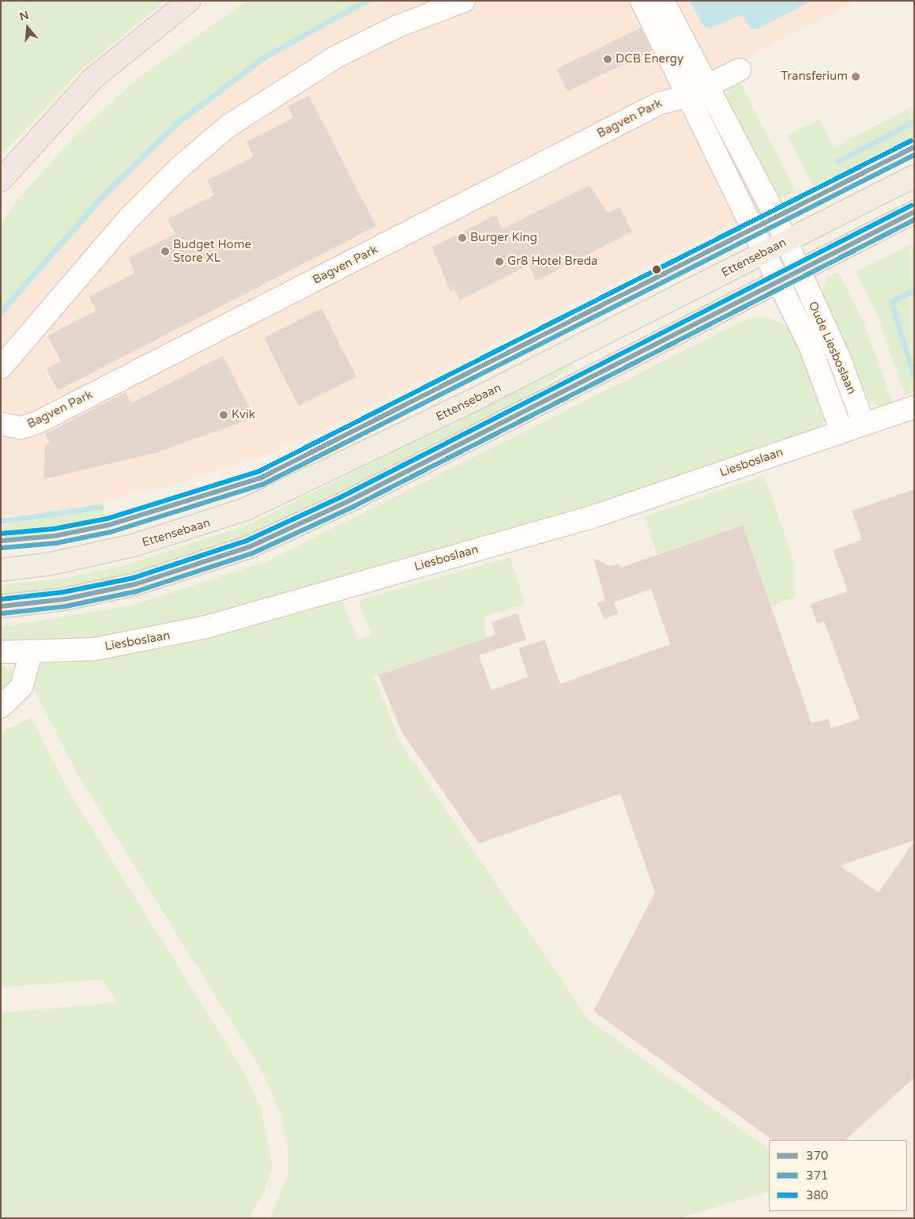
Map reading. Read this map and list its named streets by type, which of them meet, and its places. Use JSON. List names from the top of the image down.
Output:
{
  "streets": {
    "main road": ["Ettensebaan"],
    "street": ["Bagven Park", "Oude Liesboslaan", "Liesboslaan"]
  },
  "crossings": [
    ["Ettensebaan", "Oude Liesboslaan"],
    ["Oude Liesboslaan", "Liesboslaan"]
  ],
  "places": [
    "DCB Energy",
    "Transferium",
    "Burger King",
    "Budget Home Store XL",
    "Gr8 Hotel Breda",
    "Kvik"
  ],
  "lines": ["transit line 380", "transit line 370", "transit line 371"],
  "legend": ["370", "371", "380"],
  "north": "top"
}
